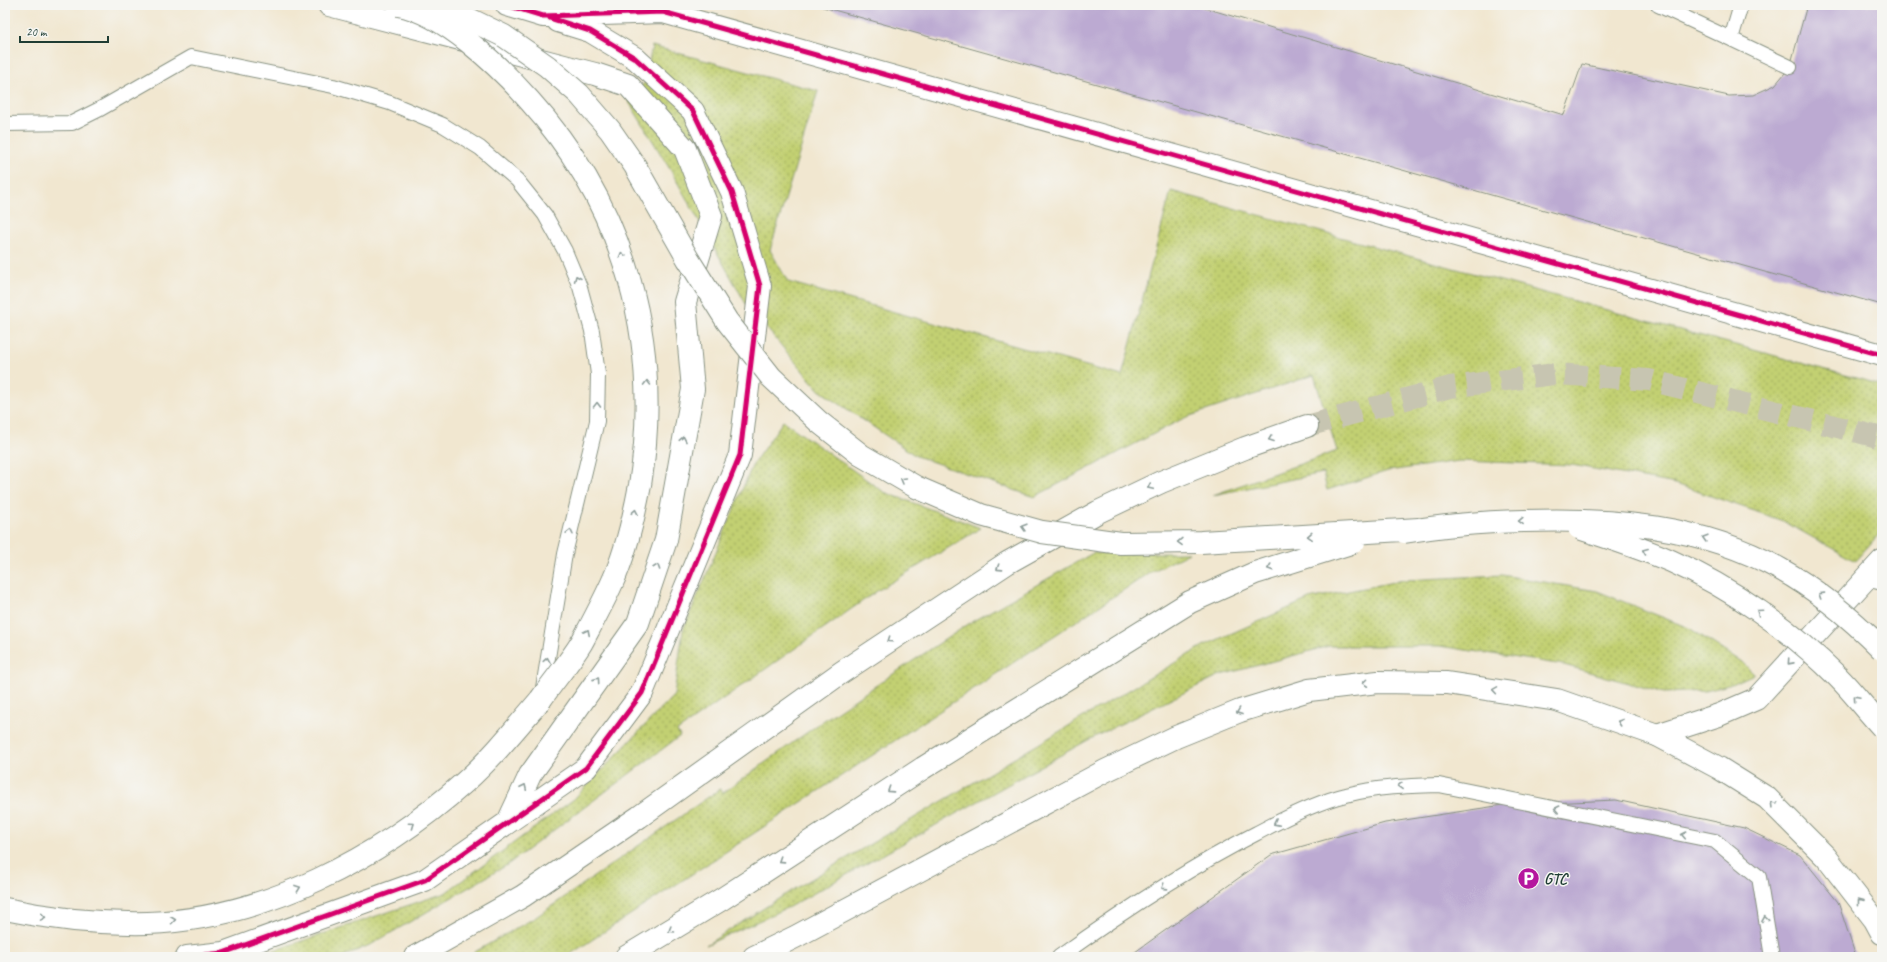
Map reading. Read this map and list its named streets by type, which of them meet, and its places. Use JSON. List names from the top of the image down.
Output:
{
  "places": {
    "parking": ["GTC"]
  },
  "scale_bar": "20 m"
}
